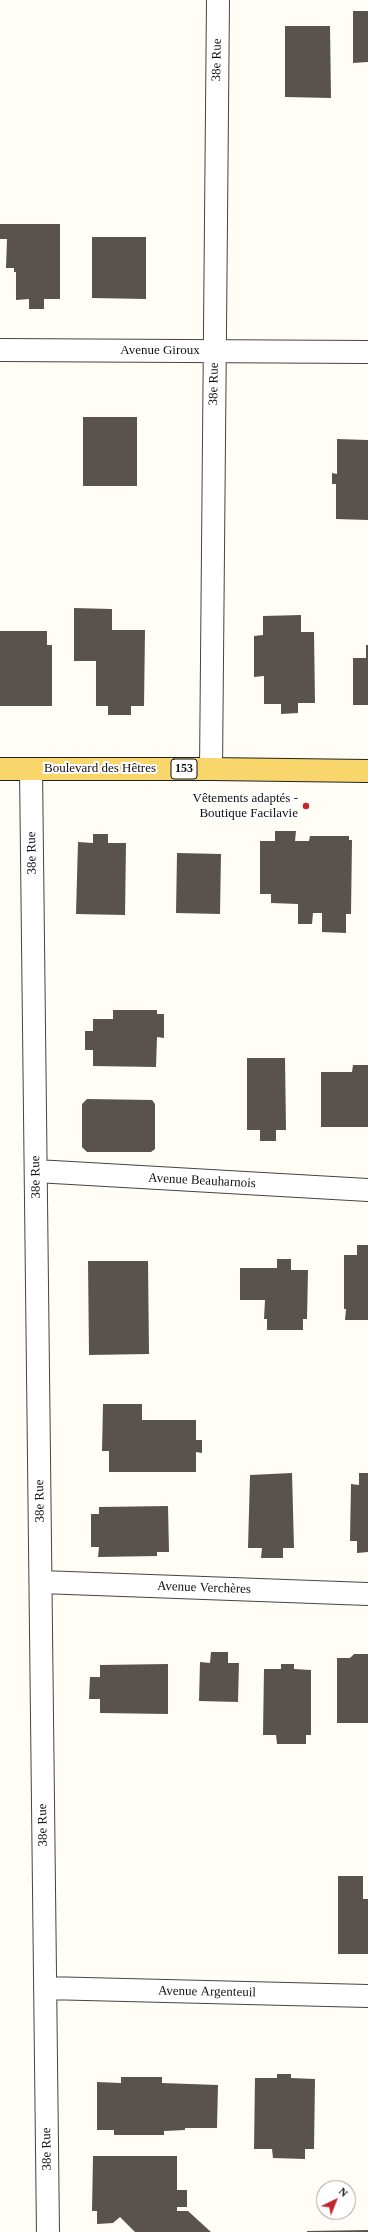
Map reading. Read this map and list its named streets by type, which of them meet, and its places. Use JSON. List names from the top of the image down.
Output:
{
  "streets": {
    "main road": ["Boulevard des Hêtres", "153"],
    "street": [
      "38e Rue",
      "Avenue Giroux",
      "Avenue Beauharnois",
      "Avenue Verchères",
      "Avenue Argenteuil"
    ]
  },
  "crossings": [
    ["38e Rue", "Avenue Giroux"],
    ["38e Rue", "Boulevard des Hêtres"],
    ["38e Rue", "Avenue Beauharnois"],
    ["38e Rue", "Avenue Verchères"],
    ["38e Rue", "Avenue Argenteuil"]
  ],
  "places": ["Vêtements adaptés - Boutique Facilavie"],
  "north": "top right"
}
